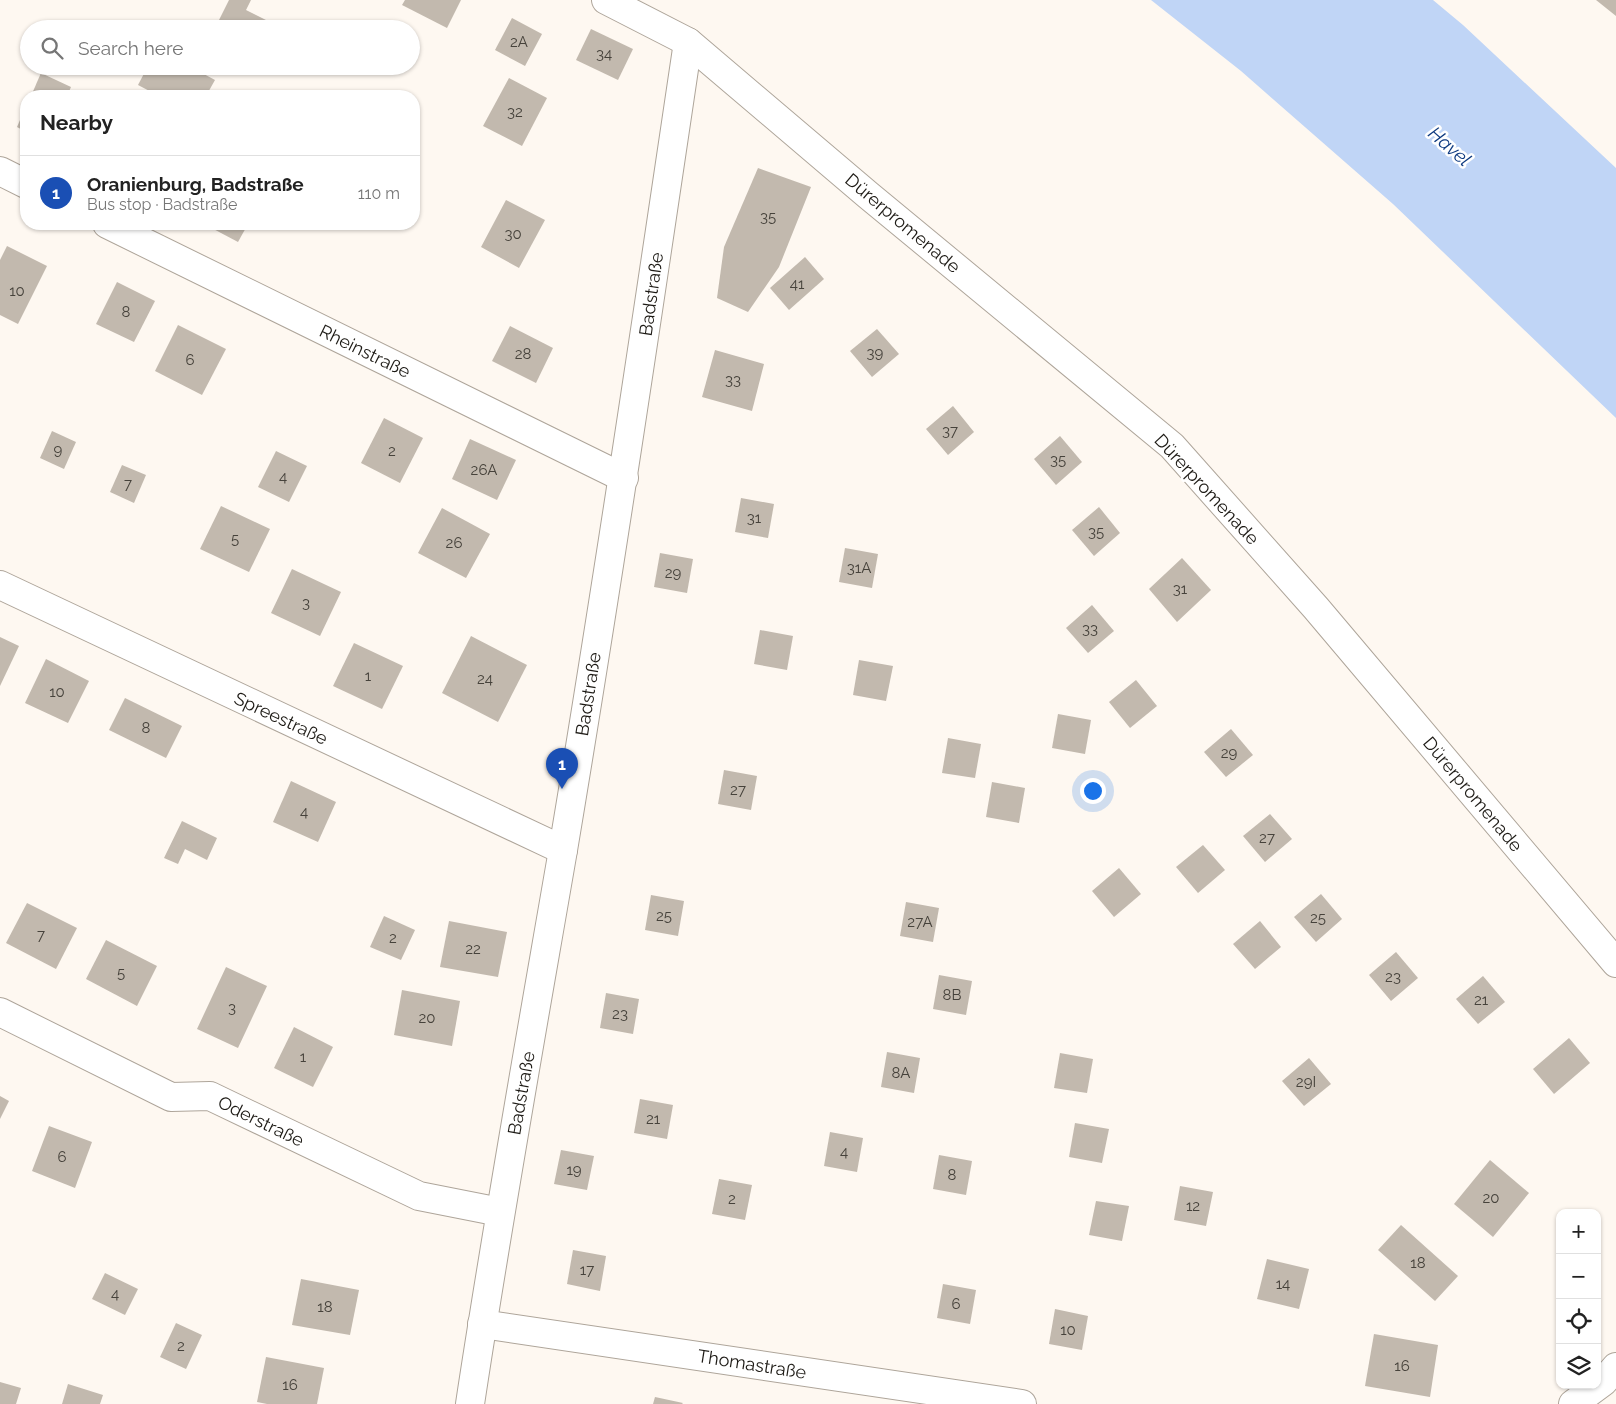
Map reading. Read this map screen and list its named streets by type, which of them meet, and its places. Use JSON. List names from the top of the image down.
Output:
{
  "streets": {
    "street": [
      "Dürerpromenade",
      "Badstraße",
      "Rheinstraße",
      "Spreestraße",
      "Oderstraße",
      "Thomastraße"
    ]
  },
  "crossings": [
    ["Dürerpromenade", "Badstraße"],
    ["Badstraße", "Rheinstraße"],
    ["Badstraße", "Spreestraße"],
    ["Badstraße", "Oderstraße"],
    ["Badstraße", "Thomastraße"]
  ],
  "water": ["Havel"],
  "house_numbers": [
    "2A",
    "34",
    "32",
    "35",
    "30",
    "41",
    "10",
    "8",
    "39",
    "28",
    "6",
    "33",
    "37",
    "9",
    "2",
    "35",
    "26A",
    "4",
    "7",
    "31",
    "35",
    "5",
    "26",
    "31A",
    "29",
    "31",
    "3",
    "33",
    "1",
    "24",
    "10",
    "8",
    "29",
    "27",
    "4",
    "27",
    "25",
    "25",
    "27A",
    "7",
    "2",
    "22",
    "5",
    "23",
    "8B",
    "21",
    "3",
    "23",
    "20",
    "1",
    "8A",
    "29I",
    "21",
    "4",
    "6",
    "19",
    "8",
    "20",
    "2",
    "12",
    "18",
    "17",
    "14",
    "4",
    "6",
    "18",
    "10",
    "2",
    "16",
    "16"
  ],
  "page": {
    "search": "Search here",
    "heading": "Nearby",
    "list": [
      {
        "mark": "1",
        "name": "Oranienburg, Badstraße",
        "note": "Bus stop · Badstraße",
        "value": "110 m"
      }
    ],
    "pins": "1",
    "map_buttons": ["+", "−"]
  }
}
